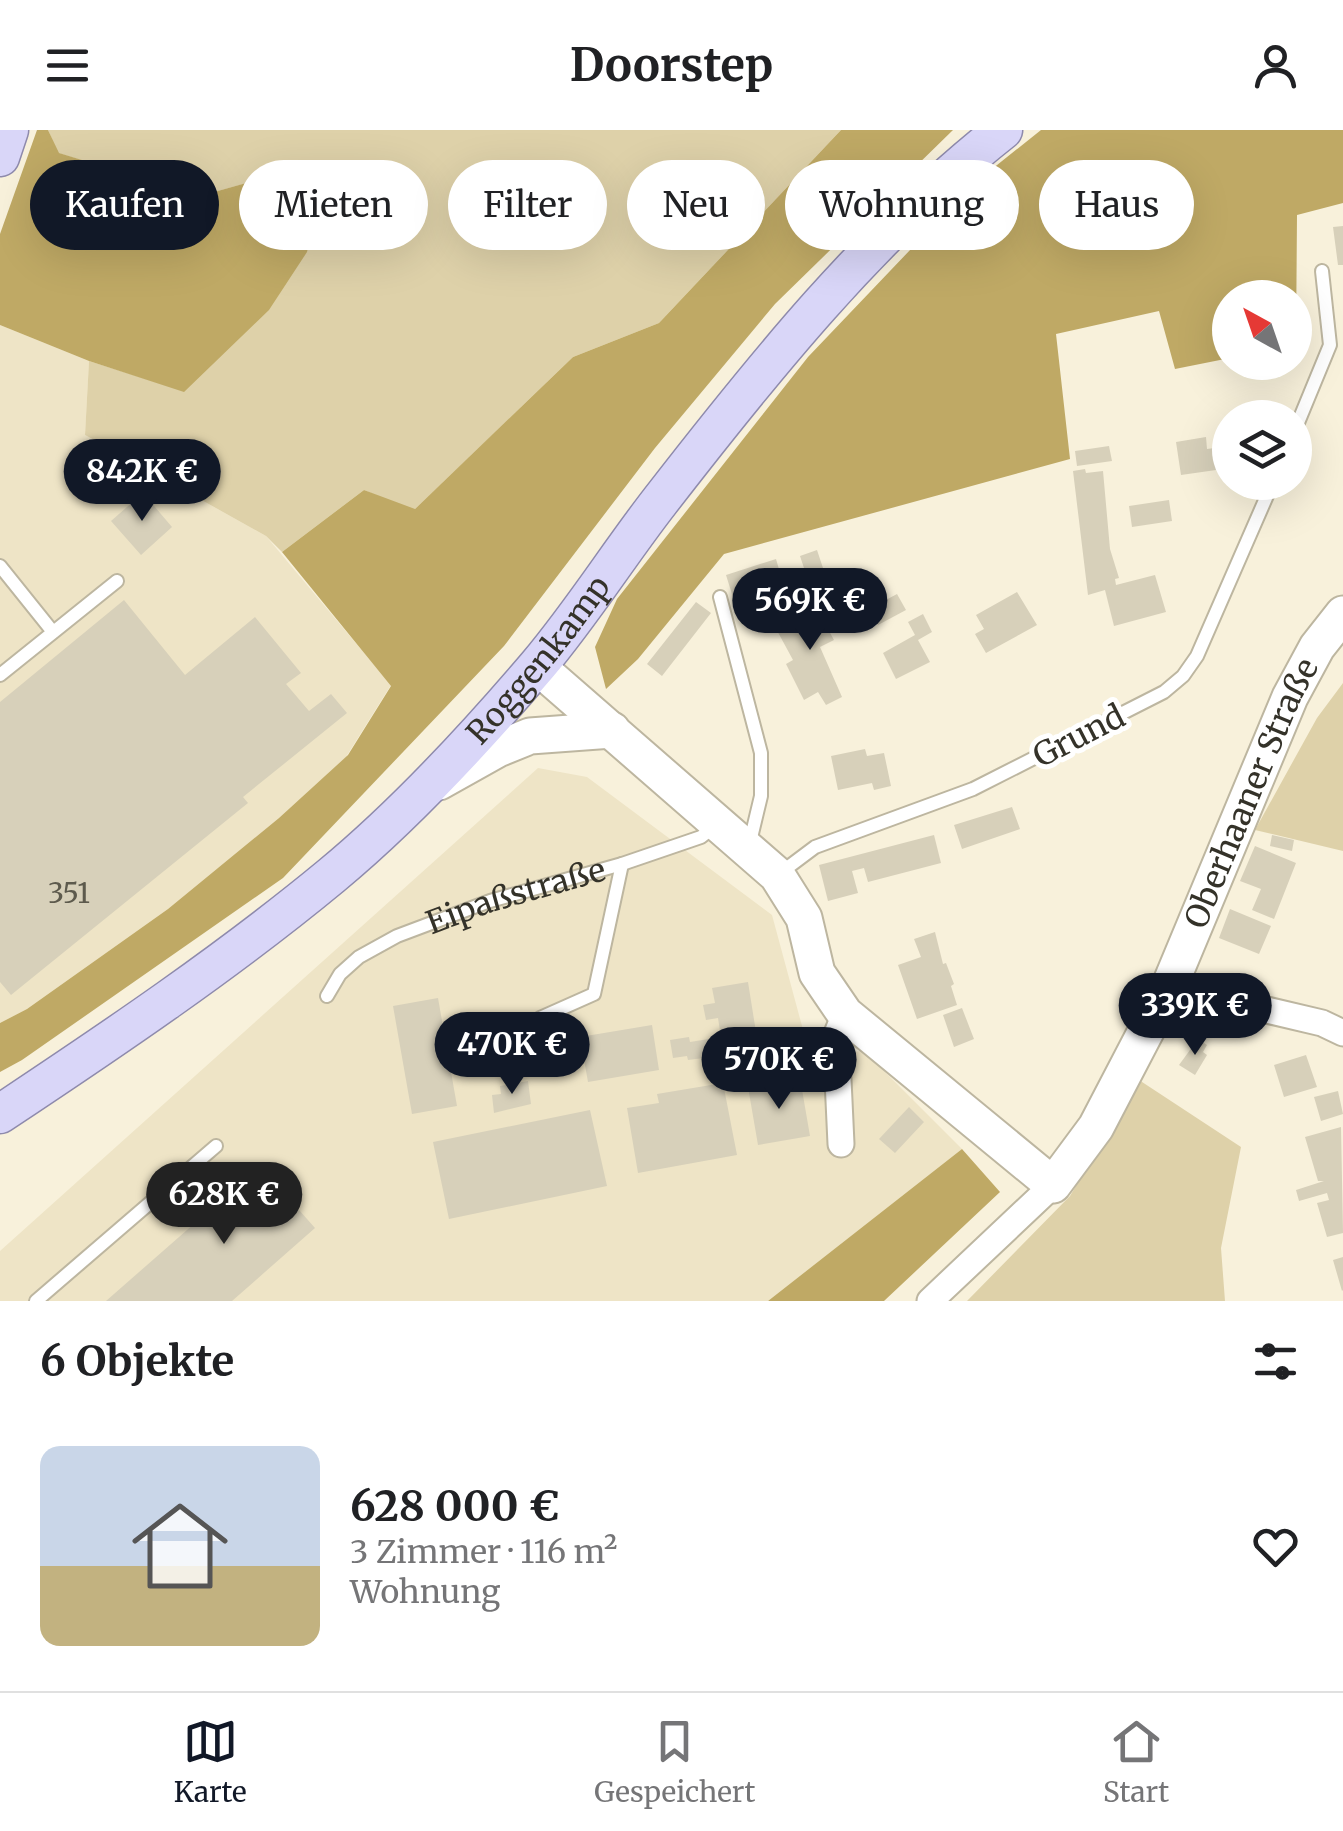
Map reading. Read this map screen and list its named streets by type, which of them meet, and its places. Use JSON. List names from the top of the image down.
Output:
{
  "streets": {
    "main road": ["Roggenkamp"],
    "street": ["Oberhaaner Straße"],
    "lane": ["Grund", "Eipaßstraße"]
  },
  "house_numbers": ["351"],
  "north": "top left",
  "page": {
    "header": "Doorstep",
    "chip": [
      "Kaufen",
      "Mieten",
      "Filter",
      "Neu",
      "Wohnung",
      "Haus"
    ],
    "price": [
      "842K €",
      "569K €",
      "339K €",
      "470K €",
      "570K €",
      "628K €"
    ],
    "heading": "6 Objekte",
    "list": [
      {
        "name": "628 000 €",
        "note": "3 Zimmer · 116 m² · Wohnung"
      }
    ],
    "tabs": ["Karte", "Gespeichert", "Start"]
  }
}
